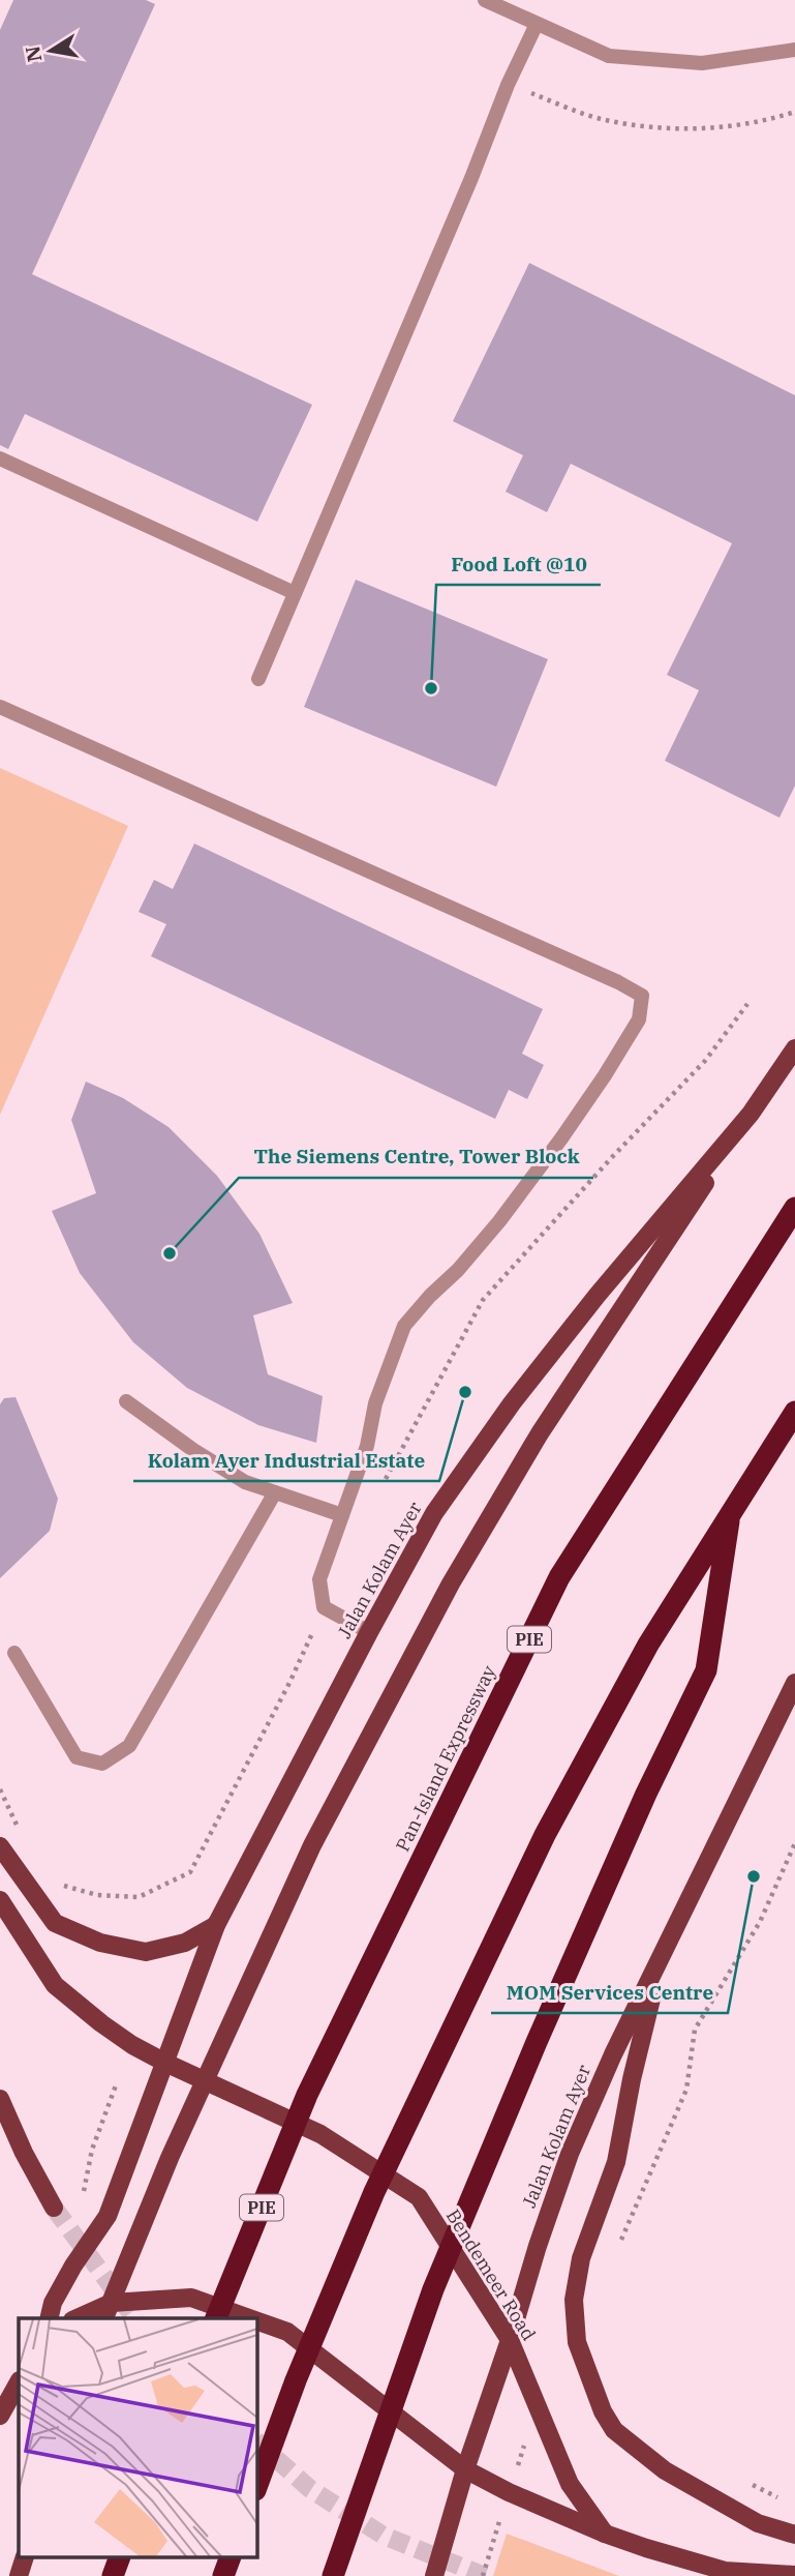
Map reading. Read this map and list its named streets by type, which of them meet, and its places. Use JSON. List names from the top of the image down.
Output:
{
  "streets": {
    "highway": ["PIE", "Pan-Island Expressway"],
    "main road": ["Jalan Kolam Ayer", "Bendemeer Road"]
  },
  "crossings": [
    ["Jalan Kolam Ayer", "Bendemeer Road"]
  ],
  "places": [
    "Food Loft @10",
    "The Siemens Centre, Tower Block",
    "Kolam Ayer Industrial Estate",
    "MOM Services Centre"
  ],
  "north": "left"
}
